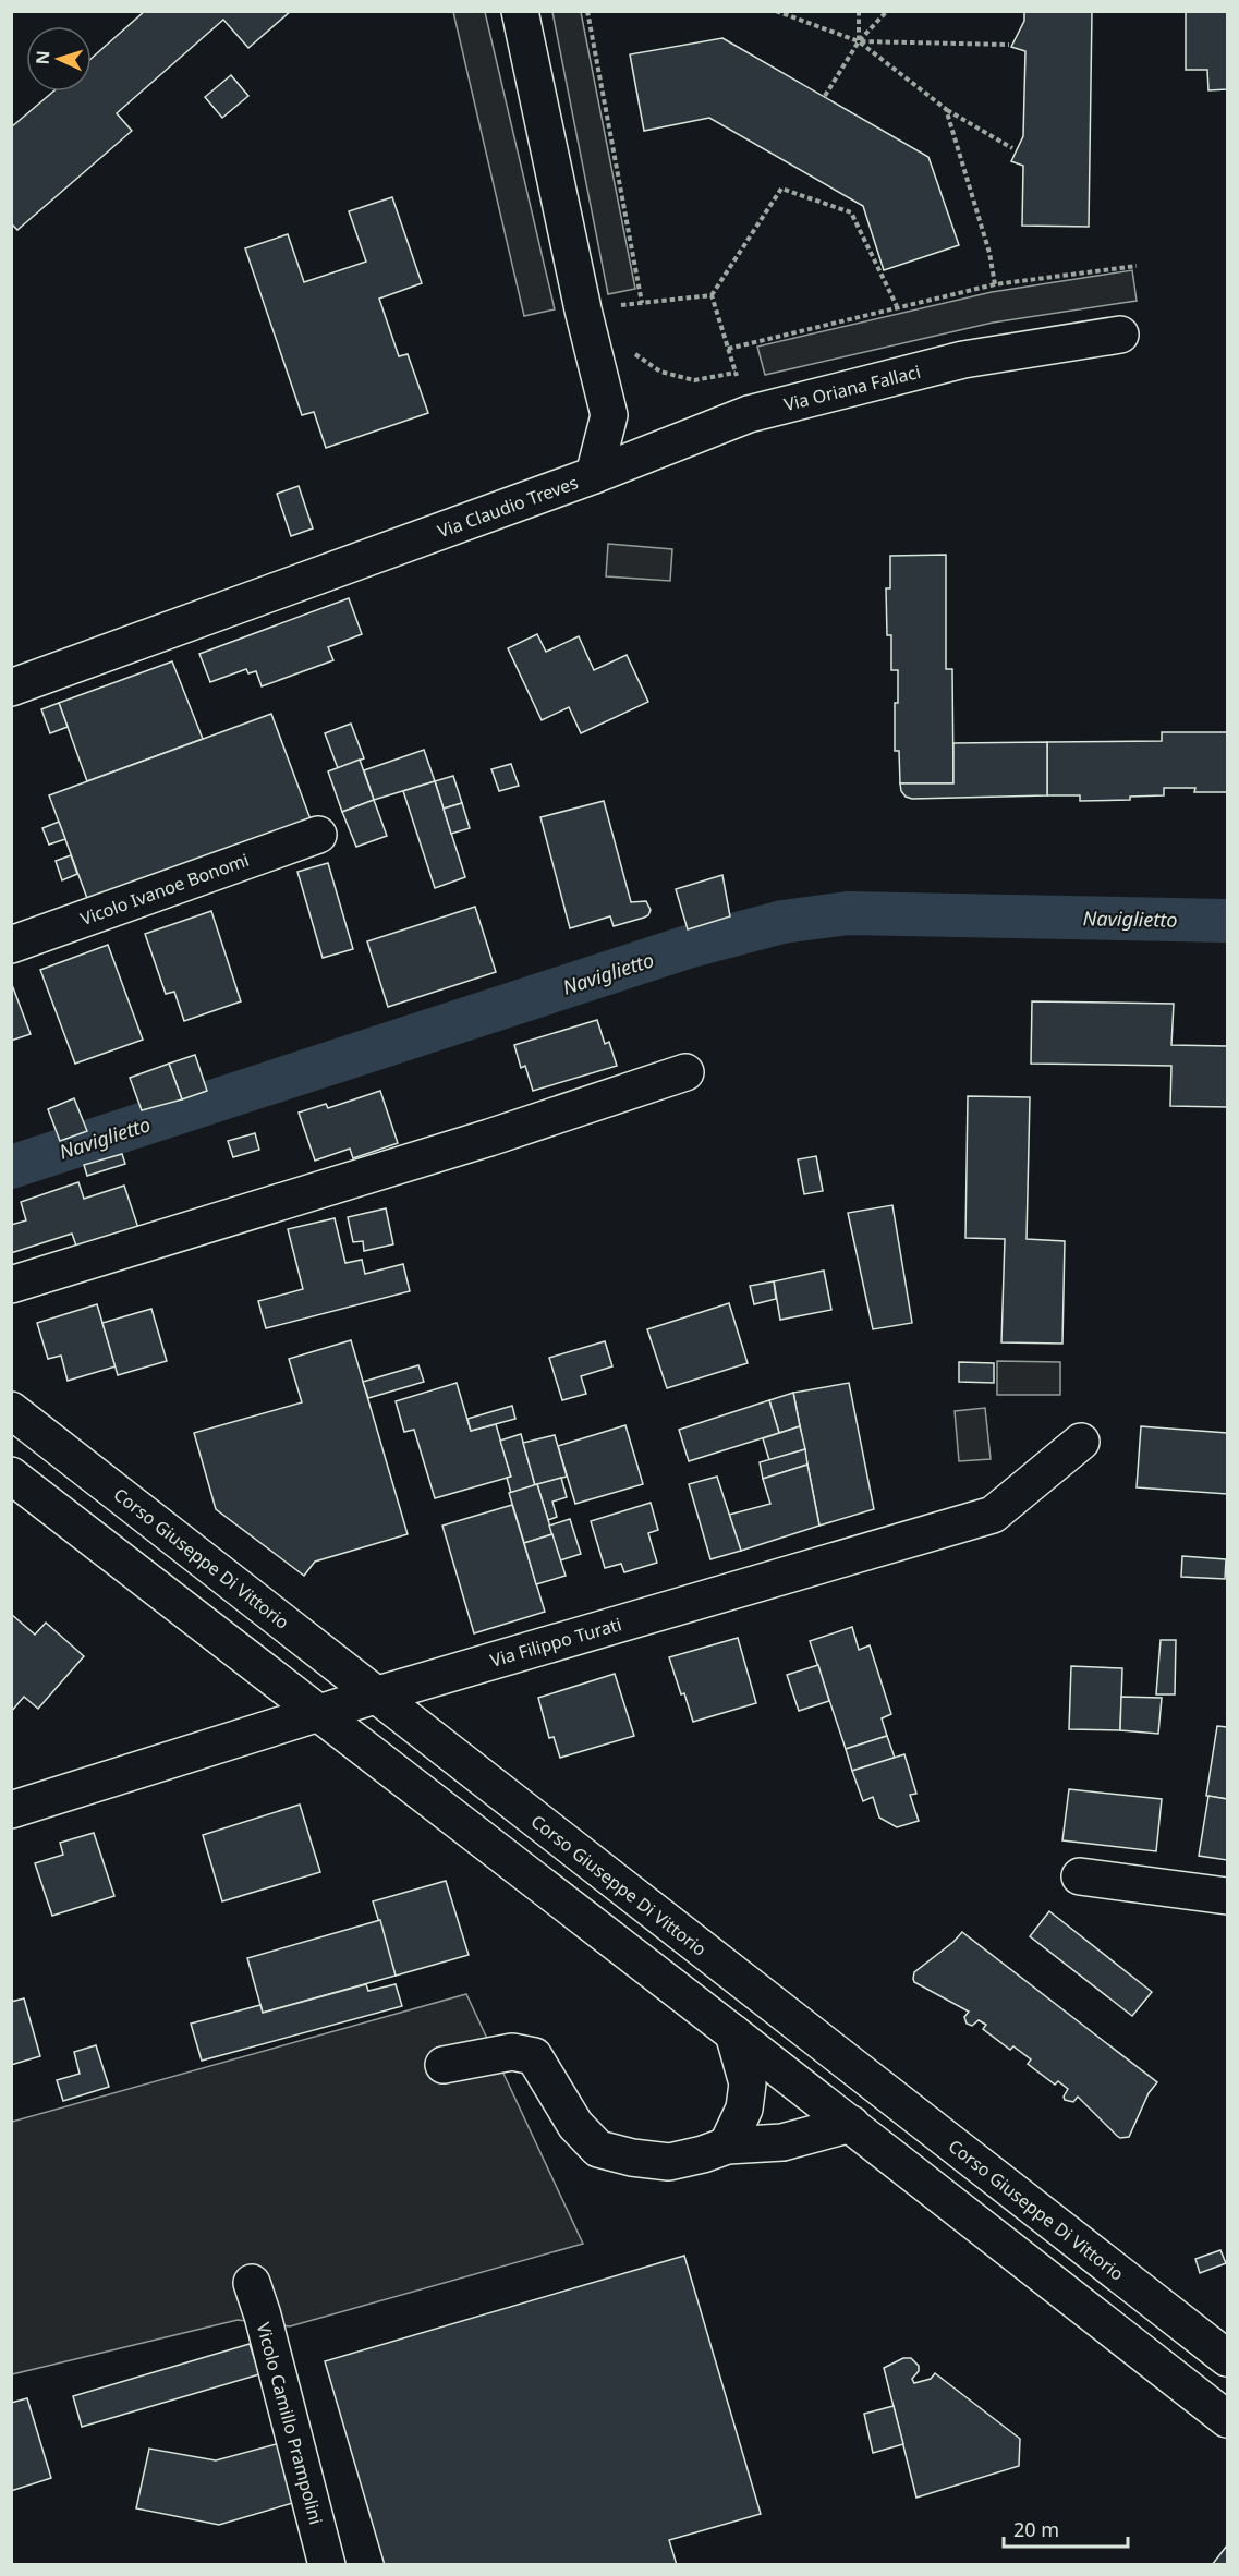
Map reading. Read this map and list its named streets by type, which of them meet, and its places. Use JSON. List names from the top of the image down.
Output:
{
  "streets": {
    "street": [
      "Via Oriana Fallaci",
      "Via Claudio Treves",
      "Vicolo Ivanoe Bonomi",
      "Corso Giuseppe Di Vittorio",
      "Via Filippo Turati",
      "Vicolo Camillo Prampolini"
    ]
  },
  "crossings": [
    ["Via Oriana Fallaci", "Via Claudio Treves"],
    ["Corso Giuseppe Di Vittorio", "Via Filippo Turati"]
  ],
  "water": ["Naviglietto"],
  "scale_bar": "20 m",
  "north": "left"
}
